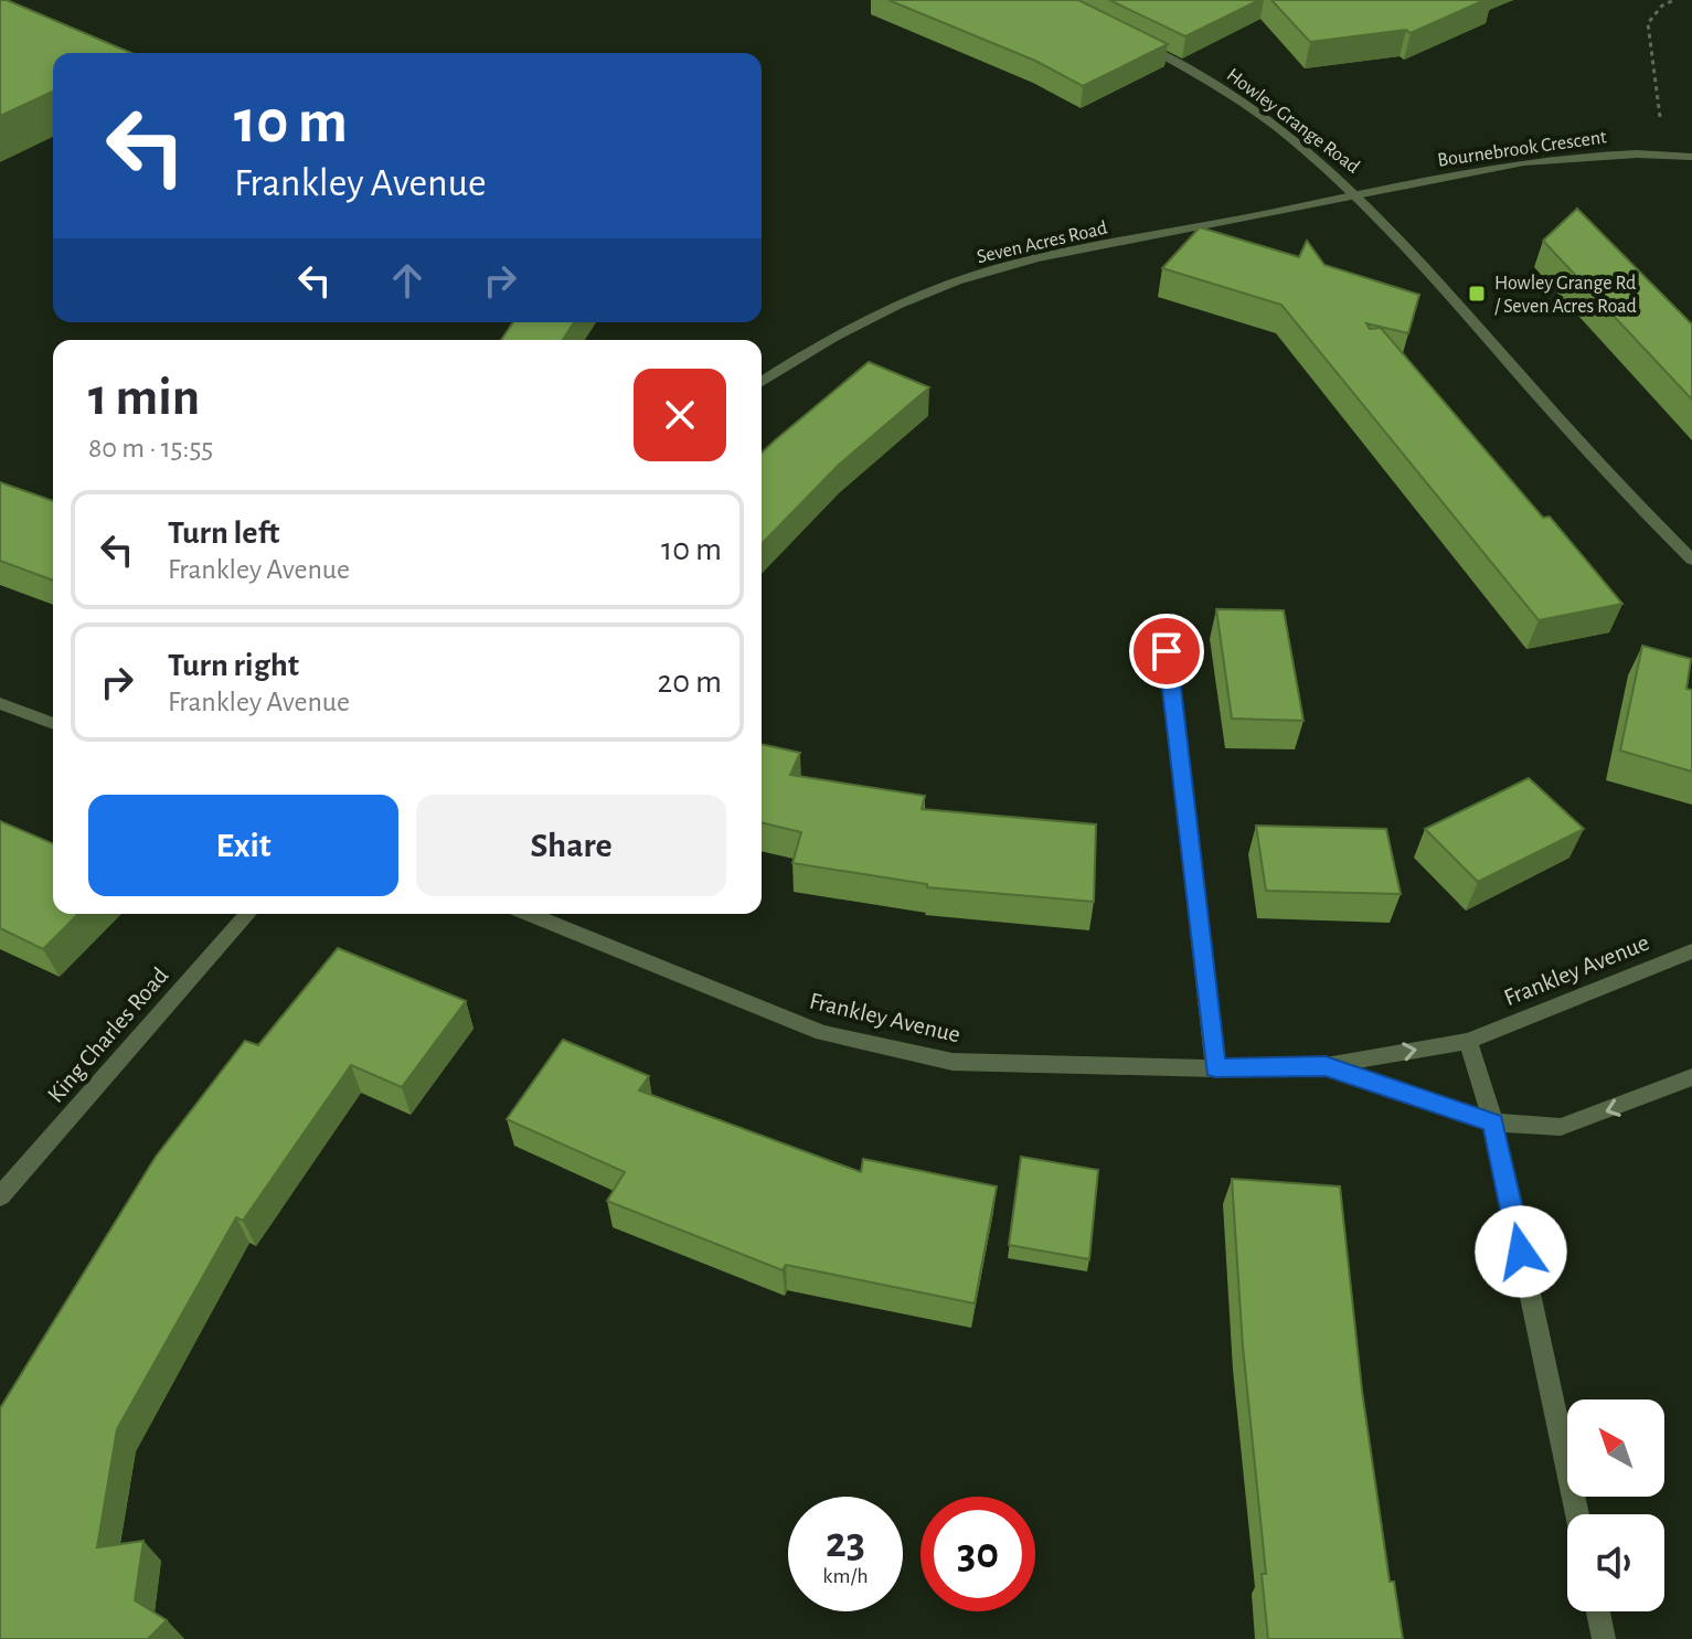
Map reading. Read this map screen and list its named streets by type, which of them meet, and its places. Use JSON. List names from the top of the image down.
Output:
{
  "streets": {
    "street": [
      "Howley Grange Road",
      "Bournebrook Crescent",
      "Seven Acres Road",
      "Frankley Avenue",
      "King Charles Road"
    ]
  },
  "crossings": [
    ["Howley Grange Road", "Bournebrook Crescent"],
    ["Howley Grange Road", "Seven Acres Road"],
    ["Bournebrook Crescent", "Seven Acres Road"]
  ],
  "places": {
    "transit": ["Howley Grange Rd / Seven Acres Road"]
  },
  "north": "top left",
  "page": {
    "turn": ["10 m", "Frankley Avenue"],
    "heading": ["1 min", "80 m · 15:55"],
    "list": [
      {
        "name": "Turn left",
        "note": "Frankley Avenue",
        "value": "10 m"
      },
      {
        "name": "Turn right",
        "note": "Frankley Avenue",
        "value": "20 m"
      }
    ],
    "buttons": ["Exit", "Share"],
    "speed": "23 km/h",
    "limit": "30"
  }
}
